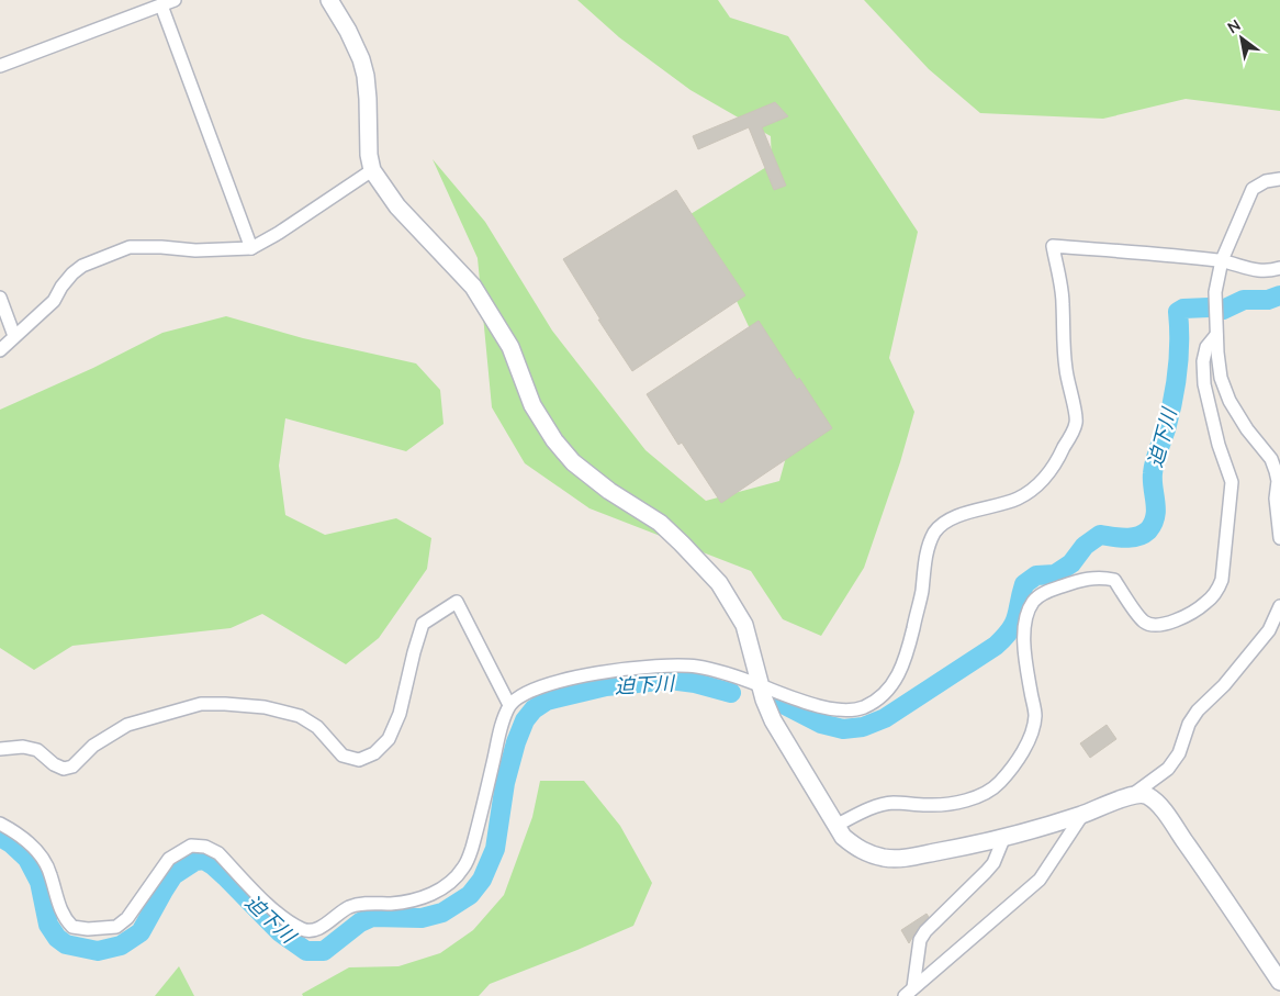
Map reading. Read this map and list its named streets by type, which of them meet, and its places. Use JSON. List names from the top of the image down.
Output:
{
  "water": ["迫下川"],
  "north": "top left"
}
